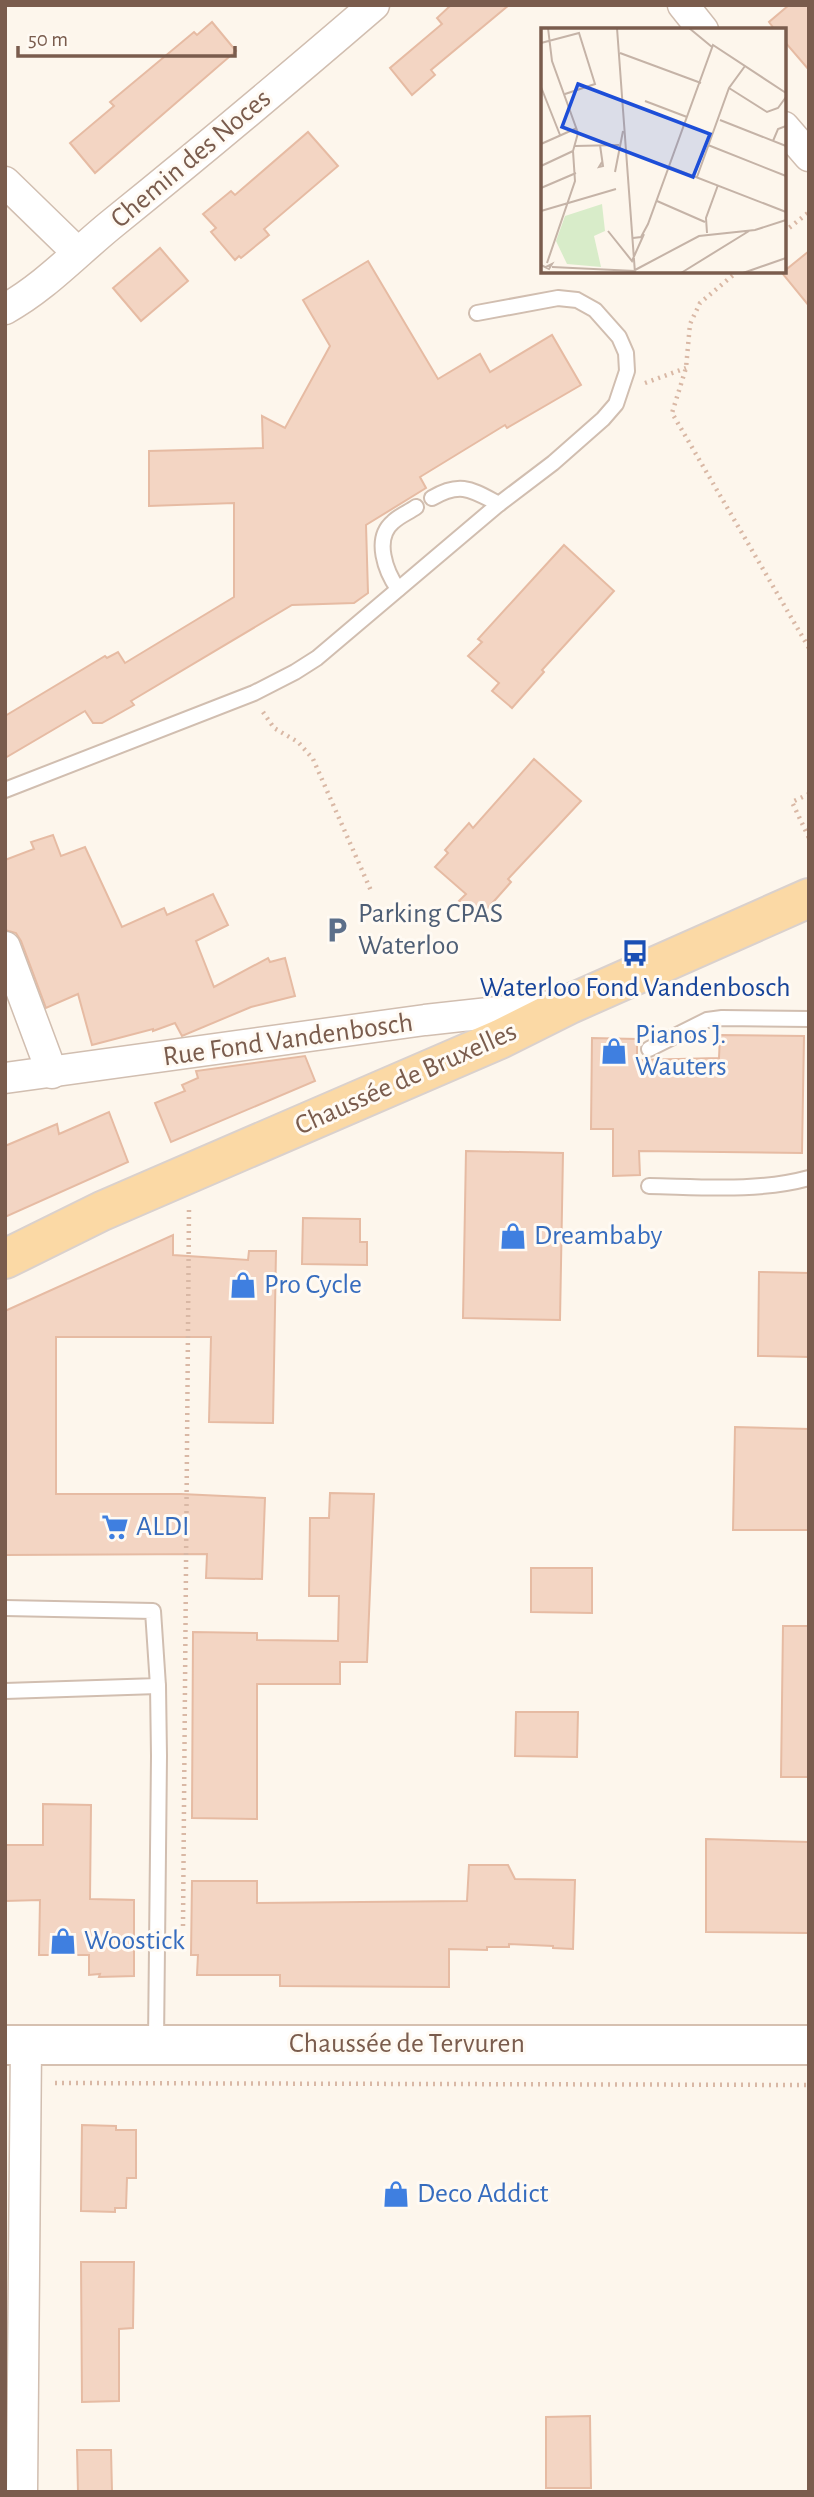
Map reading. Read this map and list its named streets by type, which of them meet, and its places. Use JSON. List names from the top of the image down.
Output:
{
  "streets": {
    "main road": ["Chaussée de Bruxelles", "Chaussée de Tervuren"],
    "street": ["Chemin des Noces", "Rue Fond Vandenbosch"]
  },
  "crossings": [
    ["Rue Fond Vandenbosch", "Chaussée de Bruxelles"]
  ],
  "places": {
    "parking": ["Parking CPAS Waterloo"],
    "bus stop": ["Waterloo Fond Vandenbosch"],
    "shop": [
      "Pianos J. Wauters",
      "Dreambaby",
      "Pro Cycle",
      "Woostick",
      "Deco Addict"
    ],
    "supermarket": ["ALDI"]
  },
  "scale_bar": "50 m"
}
